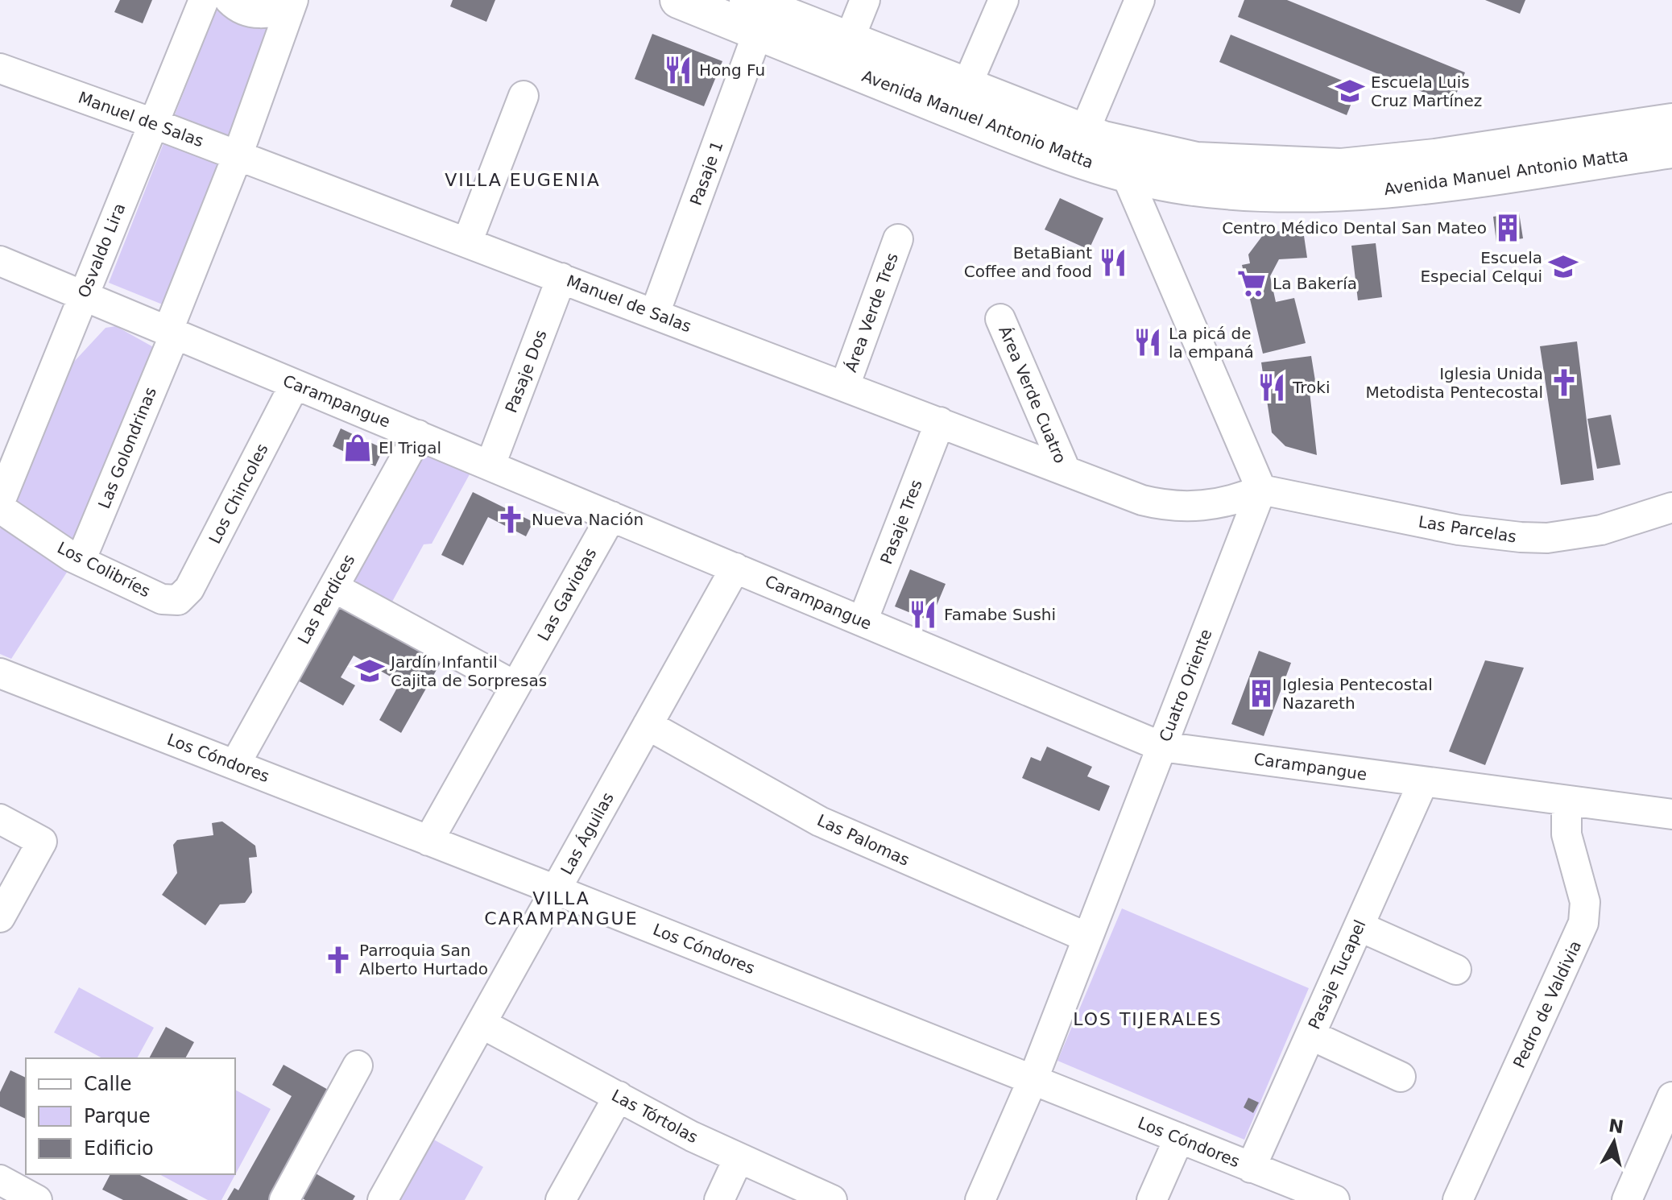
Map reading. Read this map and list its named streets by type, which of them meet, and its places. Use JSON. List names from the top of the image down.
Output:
{
  "streets": {
    "main road": ["Avenida Manuel Antonio Matta"],
    "street": [
      "Manuel de Salas",
      "Pasaje 1",
      "Osvaldo Lira",
      "Área Verde Tres",
      "Pasaje Dos",
      "Área Verde Cuatro",
      "Carampangue",
      "Las Golondrinas",
      "Los Chincoles",
      "Pasaje Tres",
      "Las Parcelas",
      "Los Colibríes",
      "Las Gaviotas",
      "Las Perdices",
      "Cuatro Oriente",
      "Los Cóndores",
      "Las Águilas",
      "Las Palomas",
      "Pasaje Tucapel",
      "Pedro de Valdivia",
      "Las Tórtolas"
    ]
  },
  "crossings": [
    ["Manuel de Salas", "Pasaje 1"],
    ["Manuel de Salas", "Osvaldo Lira"],
    ["Manuel de Salas", "Área Verde Tres"],
    ["Manuel de Salas", "Pasaje Dos"],
    ["Manuel de Salas", "Área Verde Cuatro"],
    ["Manuel de Salas", "Pasaje Tres"],
    ["Manuel de Salas", "Las Parcelas"],
    ["Manuel de Salas", "Cuatro Oriente"],
    ["Avenida Manuel Antonio Matta", "Pasaje 1"],
    ["Osvaldo Lira", "Carampangue"],
    ["Pasaje Dos", "Carampangue"],
    ["Carampangue", "Las Golondrinas"],
    ["Carampangue", "Los Chincoles"],
    ["Carampangue", "Pasaje Tres"],
    ["Carampangue", "Las Gaviotas"],
    ["Carampangue", "Las Perdices"],
    ["Carampangue", "Cuatro Oriente"],
    ["Carampangue", "Las Águilas"],
    ["Carampangue", "Pasaje Tucapel"],
    ["Carampangue", "Pedro de Valdivia"],
    ["Las Golondrinas", "Los Colibríes"],
    ["Los Chincoles", "Los Colibríes"],
    ["Las Parcelas", "Cuatro Oriente"],
    ["Las Gaviotas", "Los Cóndores"],
    ["Las Perdices", "Los Cóndores"],
    ["Cuatro Oriente", "Los Cóndores"],
    ["Cuatro Oriente", "Las Palomas"],
    ["Los Cóndores", "Las Águilas"],
    ["Los Cóndores", "Pasaje Tucapel"],
    ["Las Águilas", "Las Palomas"],
    ["Las Águilas", "Las Tórtolas"]
  ],
  "districts": ["VILLA EUGENIA", "VILLA CARAMPANGUE", "LOS TIJERALES"],
  "places": {
    "restaurant": [
      "Hong Fu",
      "BetaBiant Coffee and food",
      "La picá de la empaná",
      "Troki",
      "Famabe Sushi"
    ],
    "school or university": ["Escuela Luis Cruz Martínez", "Escuela Especial Celqui", "Jardín Infantil Cajita de Sorpresas"],
    "building": ["Centro Médico Dental San Mateo", "Iglesia Pentecostal Nazareth"],
    "supermarket": ["La Bakería"],
    "church": ["Iglesia Unida Metodista Pentecostal", "Nueva Nación", "Parroquia San Alberto Hurtado"],
    "shop": ["El Trigal"]
  },
  "legend": ["Calle", "Parque", "Edificio"],
  "north": "top"
}
